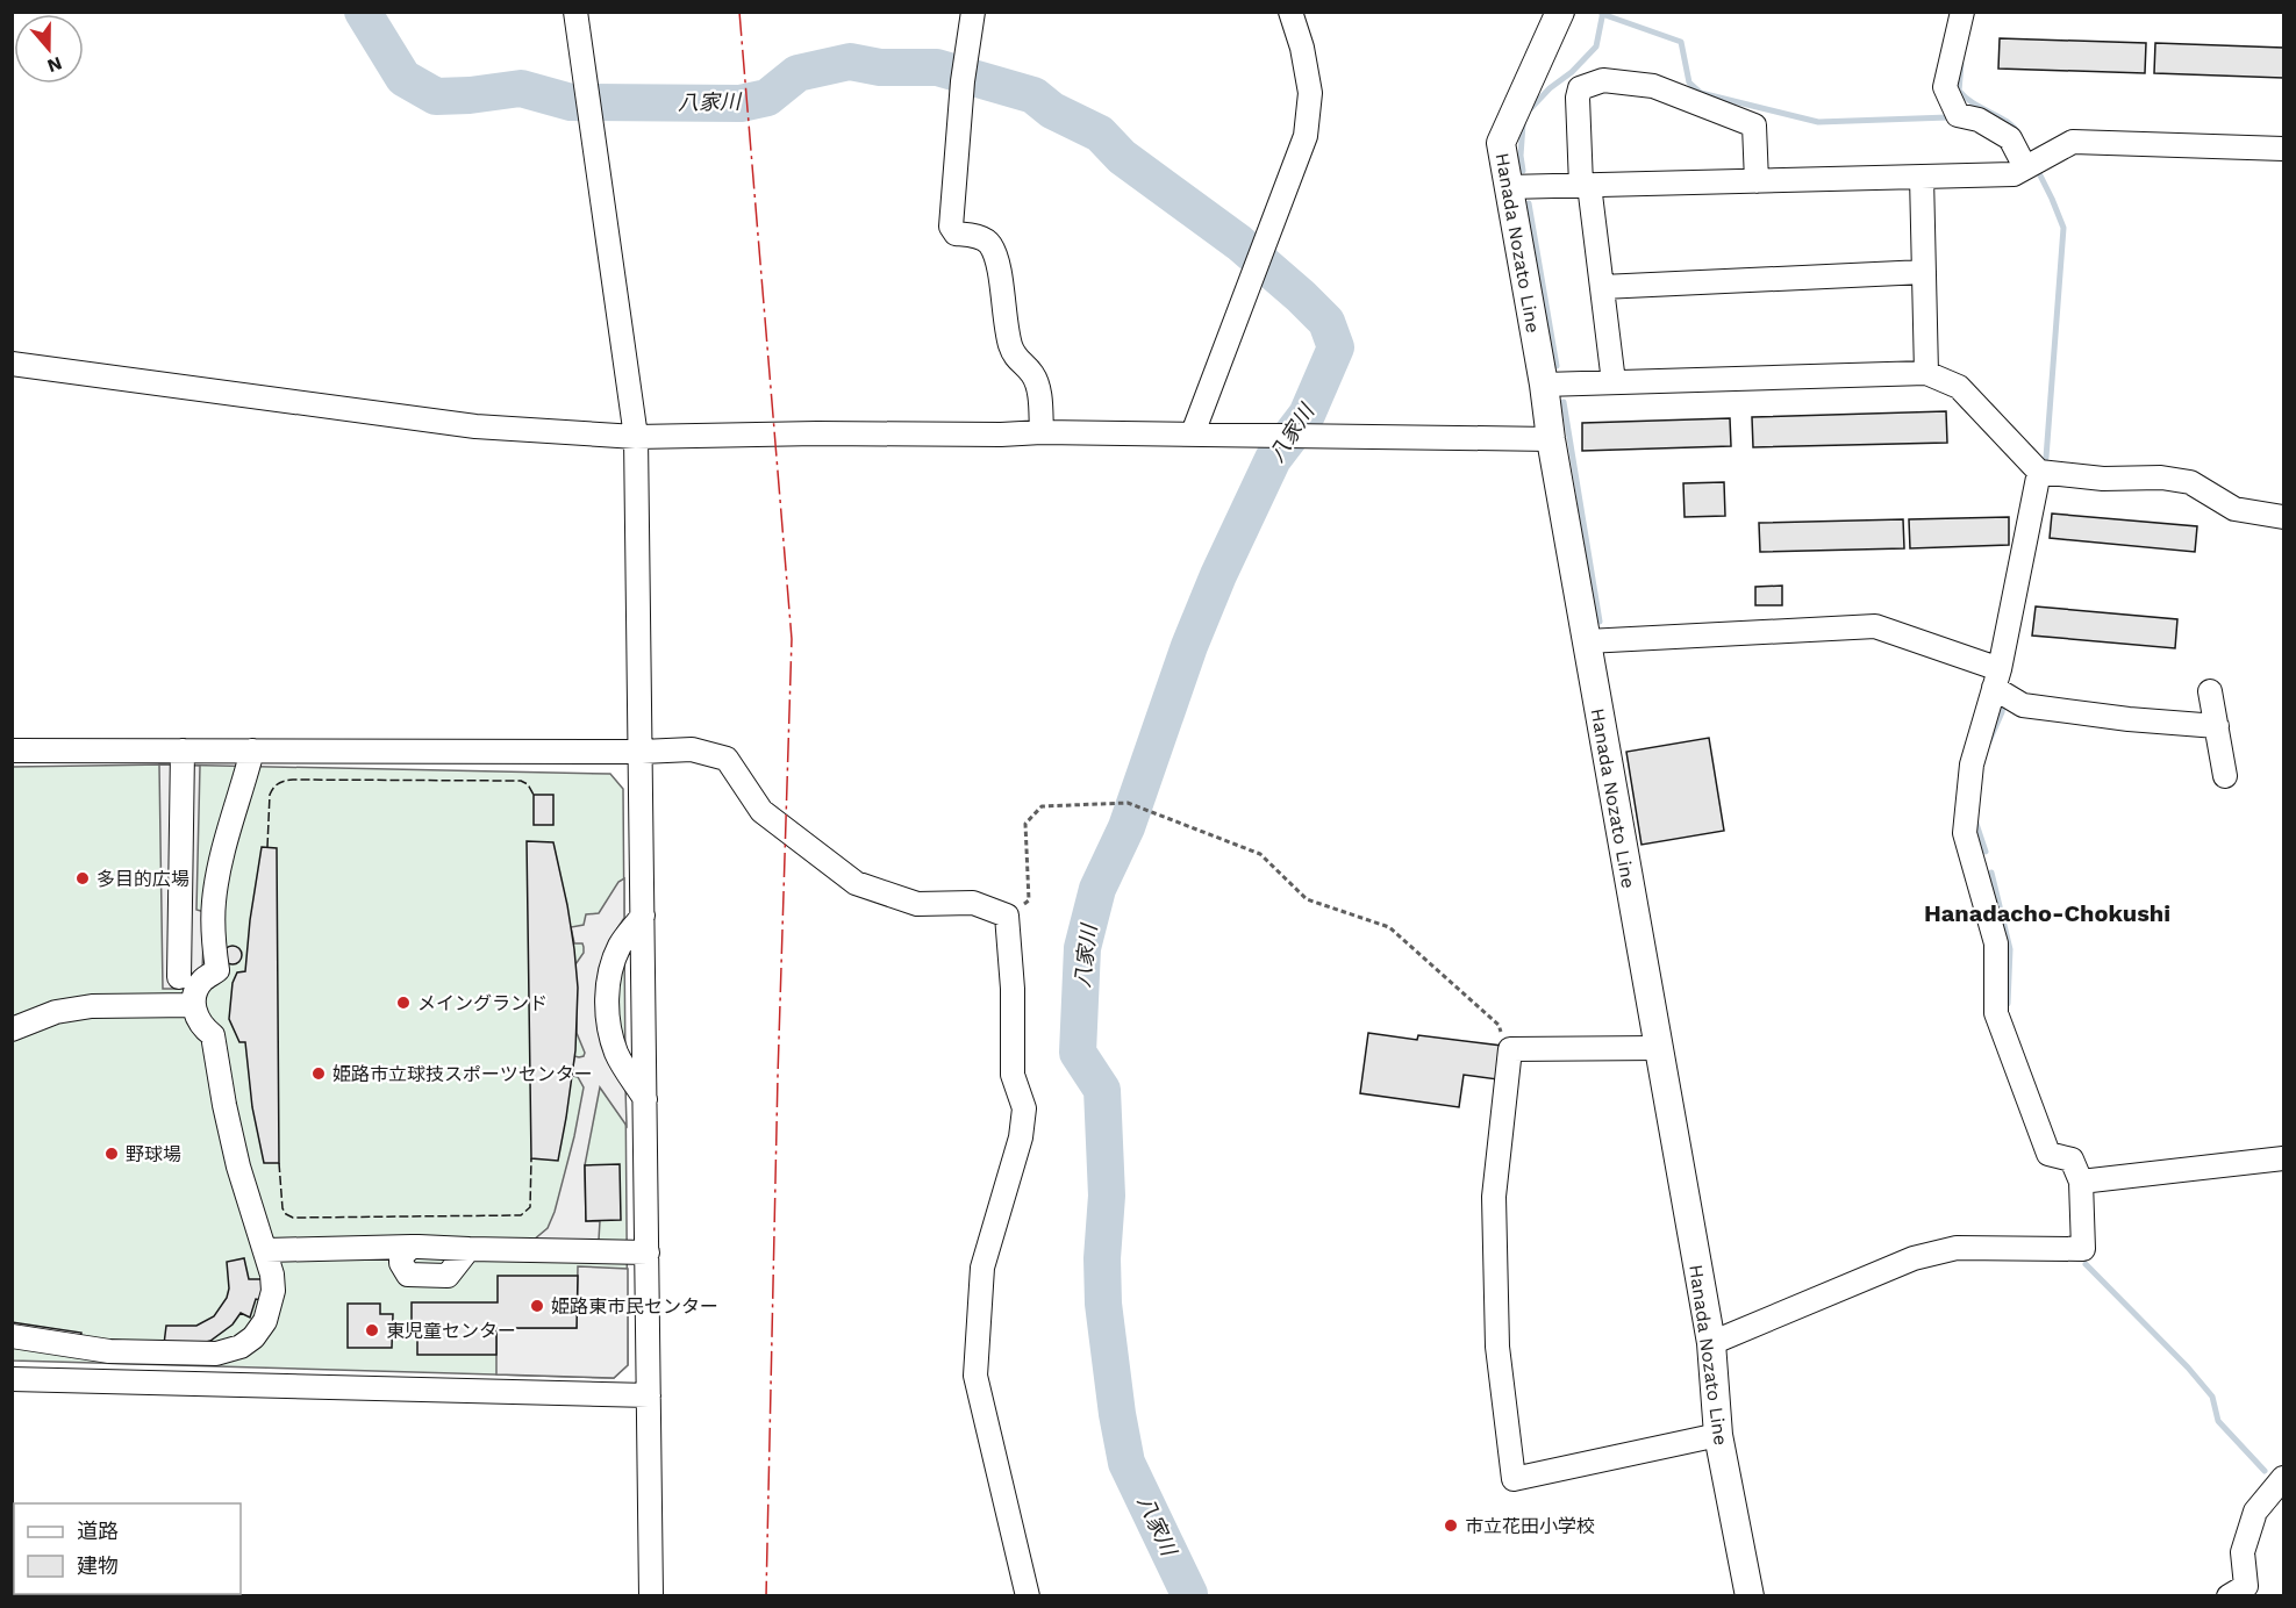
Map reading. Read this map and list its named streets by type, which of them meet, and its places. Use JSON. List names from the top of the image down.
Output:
{
  "streets": {
    "main road": ["Hanada Nozato Line"]
  },
  "districts": ["Hanadacho-Chokushi"],
  "water": ["八家川"],
  "places": [
    "多目的広場",
    "メイングランド",
    "姫路市立球技スポーツセンター",
    "野球場",
    "姫路東市民センター",
    "東児童センター",
    "市立花田小学校"
  ],
  "legend": ["道路", "建物"],
  "north": "bottom"
}
